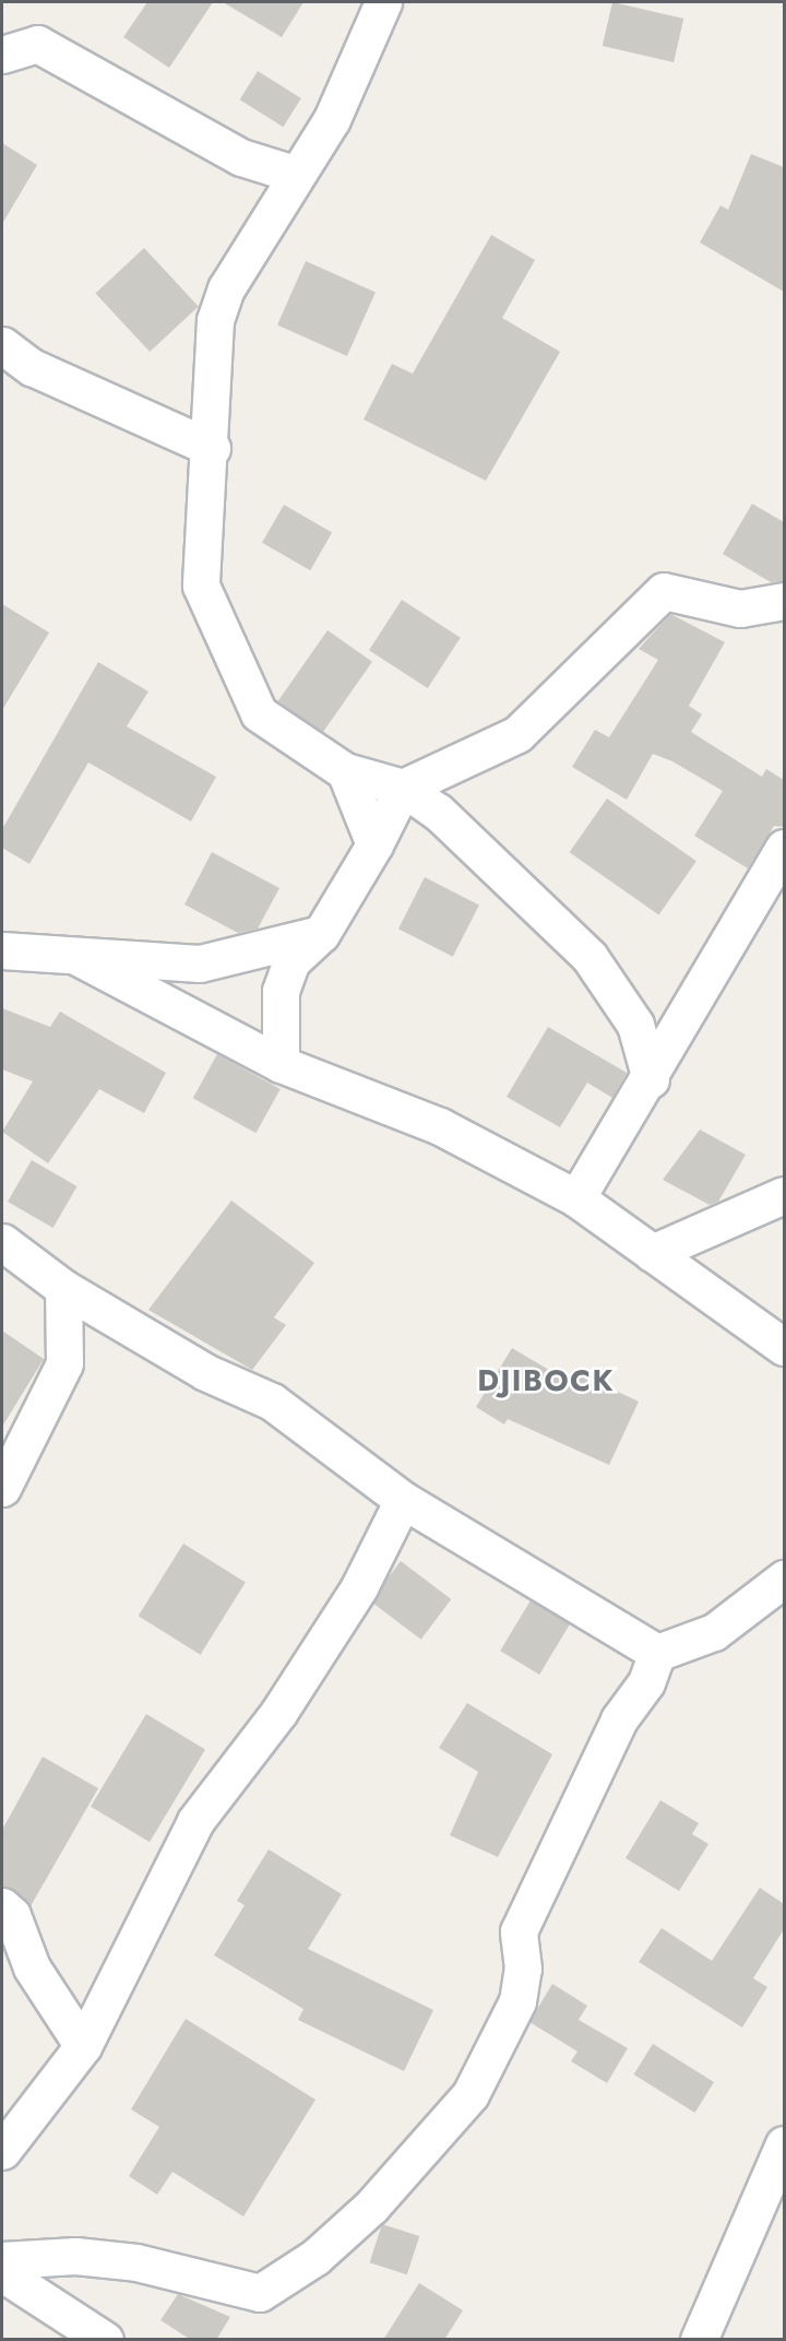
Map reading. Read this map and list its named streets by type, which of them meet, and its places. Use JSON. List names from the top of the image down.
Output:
{
  "districts": ["DJIBOCK"]
}
